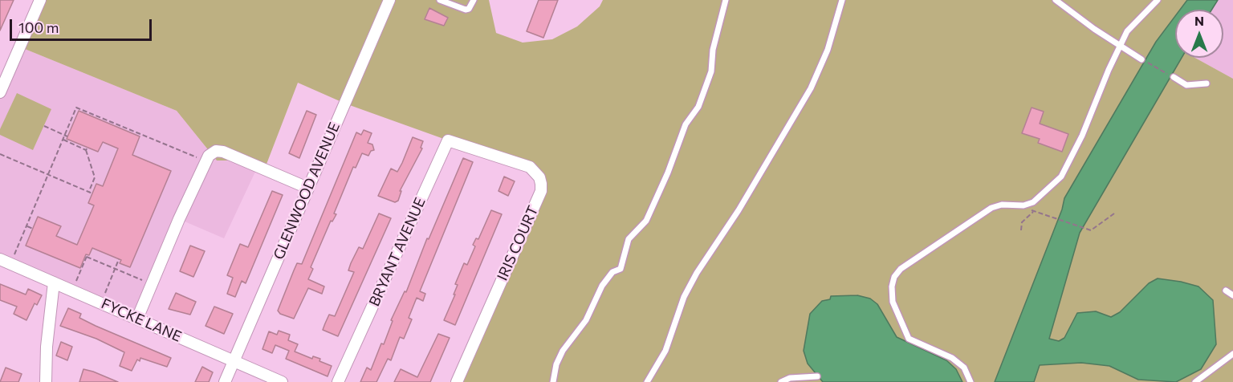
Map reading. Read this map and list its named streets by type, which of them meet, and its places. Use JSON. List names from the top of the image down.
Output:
{
  "streets": {
    "street": [
      "GLENWOOD AVENUE",
      "IRIS COURT",
      "BRYANT AVENUE",
      "FYCKE LANE"
    ]
  },
  "crossings": [
    ["GLENWOOD AVENUE", "FYCKE LANE"],
    ["IRIS COURT", "BRYANT AVENUE"]
  ],
  "scale_bar": "100 m",
  "north": "top"
}
